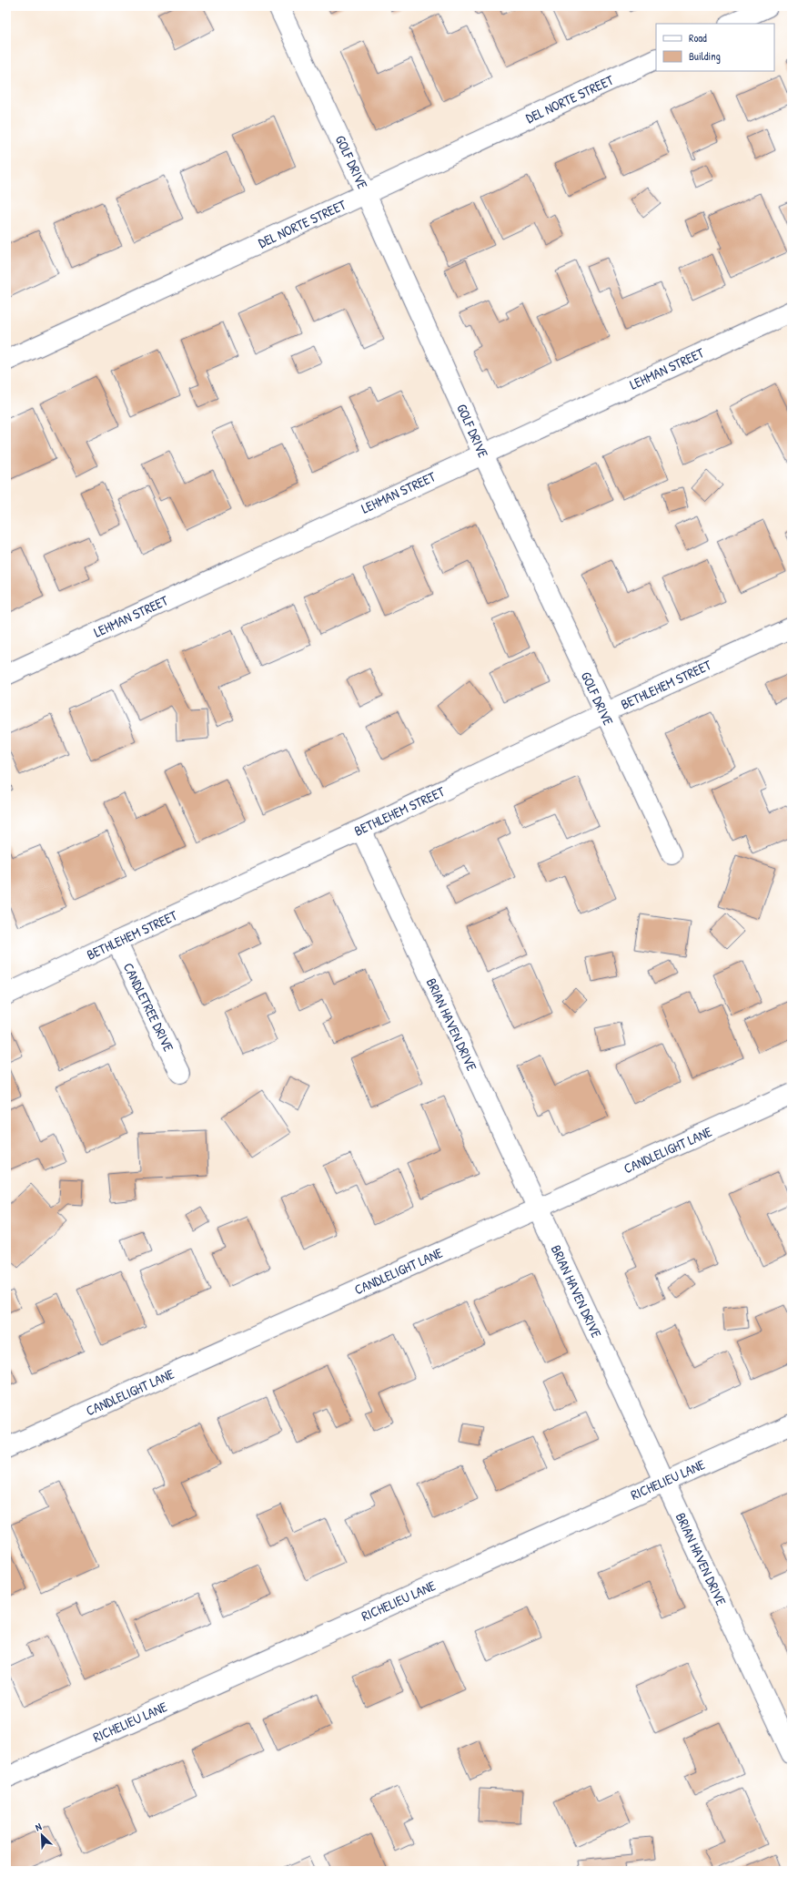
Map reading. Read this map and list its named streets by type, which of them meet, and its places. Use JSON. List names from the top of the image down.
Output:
{
  "streets": {
    "street": [
      "DEL NORTE STREET",
      "GOLF DRIVE",
      "LEHMAN STREET",
      "BETHLEHEM STREET",
      "CANDLETREE DRIVE",
      "BRIAN HAVEN DRIVE",
      "CANDLELIGHT LANE",
      "RICHELIEU LANE"
    ]
  },
  "crossings": [
    ["DEL NORTE STREET", "GOLF DRIVE"],
    ["GOLF DRIVE", "LEHMAN STREET"],
    ["GOLF DRIVE", "BETHLEHEM STREET"],
    ["BETHLEHEM STREET", "CANDLETREE DRIVE"],
    ["BETHLEHEM STREET", "BRIAN HAVEN DRIVE"],
    ["BRIAN HAVEN DRIVE", "CANDLELIGHT LANE"],
    ["BRIAN HAVEN DRIVE", "RICHELIEU LANE"]
  ],
  "legend": ["Road", "Building"],
  "north": "top left"
}
